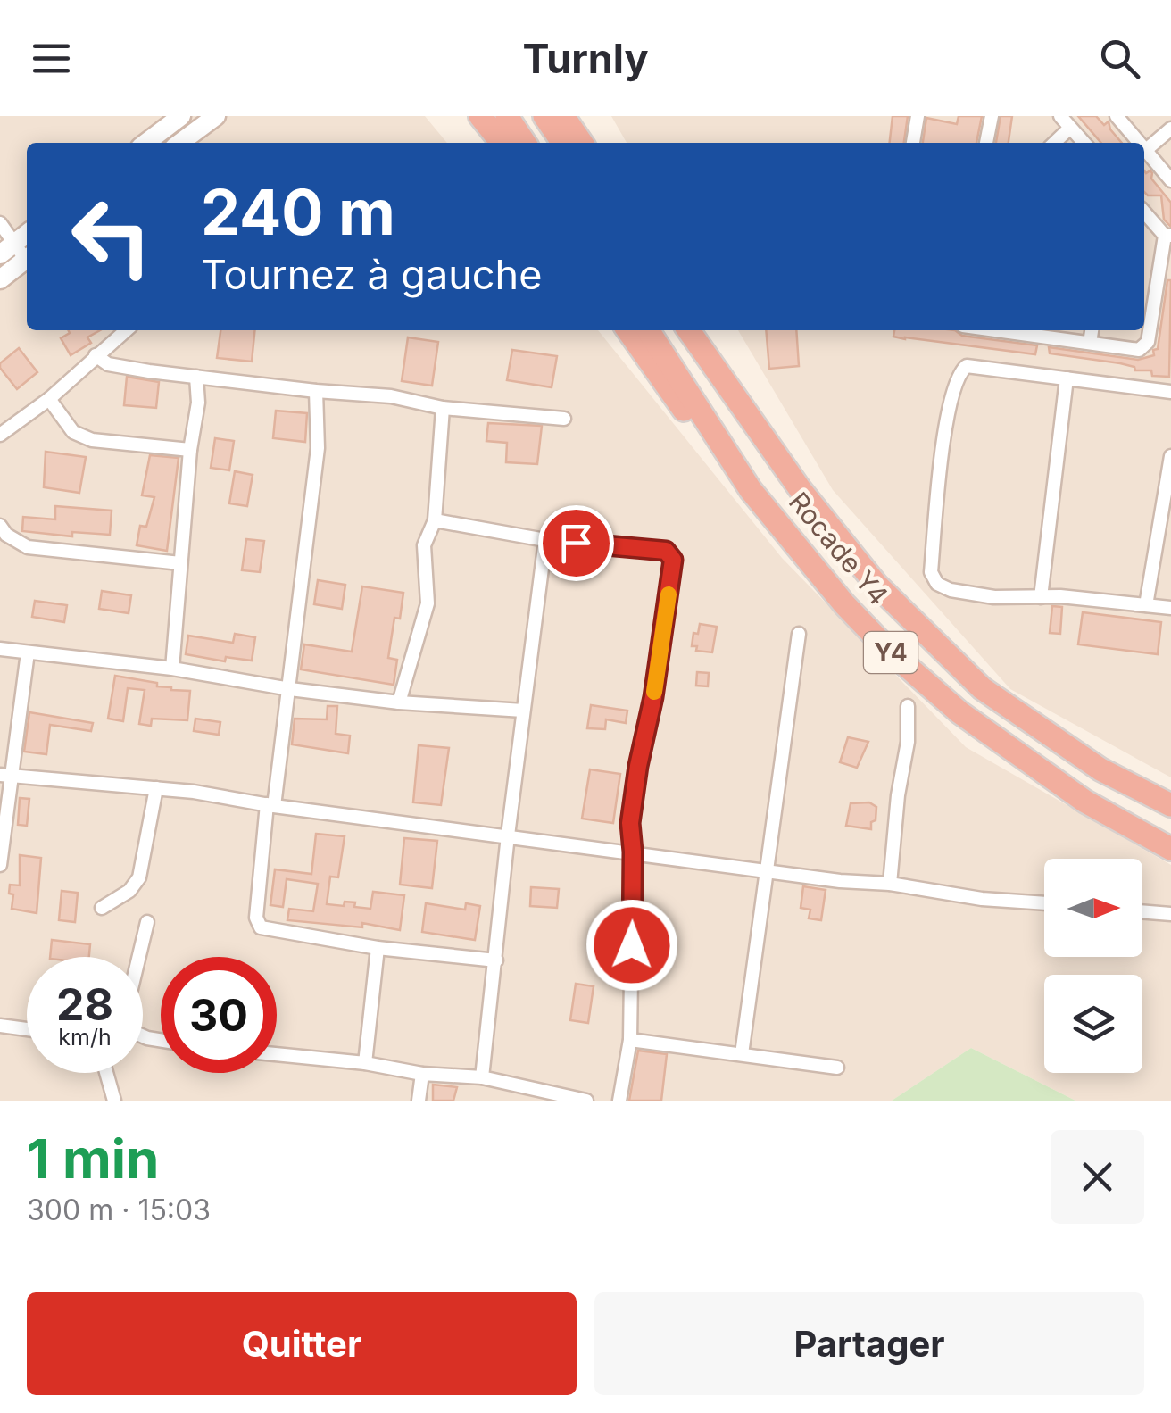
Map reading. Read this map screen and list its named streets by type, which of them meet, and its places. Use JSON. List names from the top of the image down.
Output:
{
  "streets": {
    "highway": ["Rocade Y4", "Y4"]
  },
  "north": "right",
  "page": {
    "header": "Turnly",
    "turn": ["240 m", "Tournez à gauche"],
    "speed": "28 km/h",
    "limit": "30",
    "heading": ["1 min", "300 m · 15:03"],
    "buttons": ["Quitter", "Partager"]
  }
}
